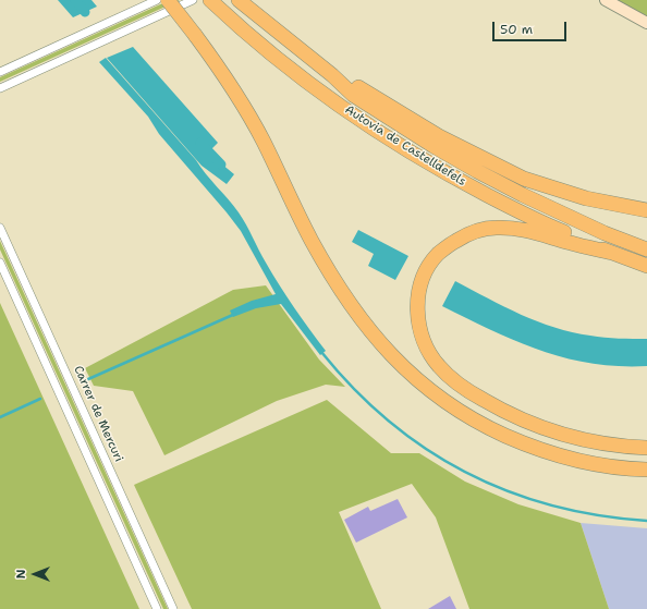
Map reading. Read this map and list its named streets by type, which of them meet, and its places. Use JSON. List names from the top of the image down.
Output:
{
  "streets": {
    "highway": ["Autovia de Castelldefels"],
    "street": ["Carrer de Mercuri"]
  },
  "scale_bar": "50 m",
  "north": "left"
}
